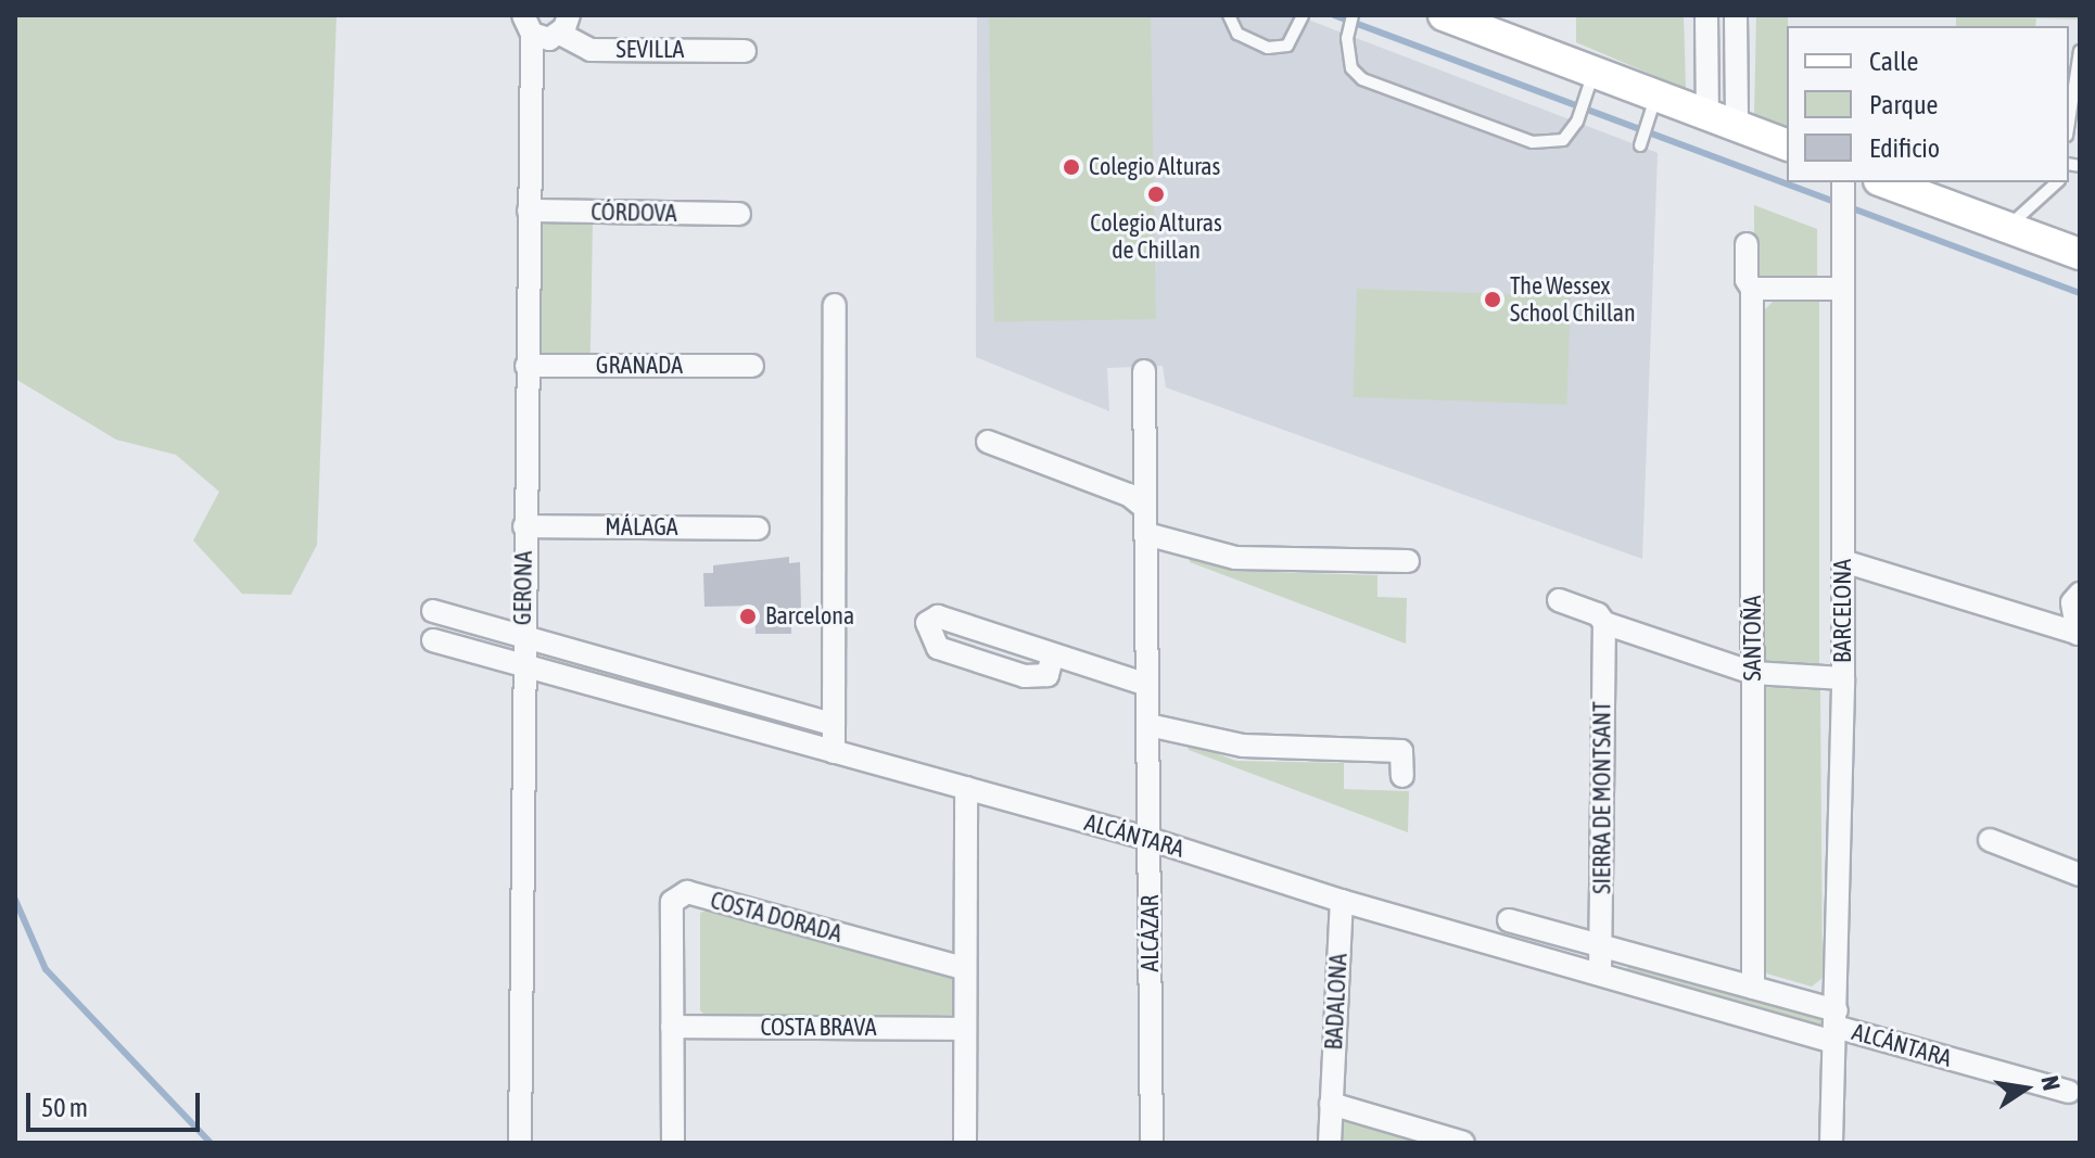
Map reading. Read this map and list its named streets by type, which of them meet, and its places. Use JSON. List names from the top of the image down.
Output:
{
  "streets": {
    "street": [
      "SEVILLA",
      "CÓRDOVA",
      "GRANADA",
      "MÁLAGA",
      "GERONA",
      "BARCELONA",
      "SANTOÑA",
      "SIERRA DE MONTSANT",
      "ALCÁNTARA",
      "COSTA DORADA",
      "ALCÁZAR",
      "BADALONA",
      "COSTA BRAVA"
    ]
  },
  "crossings": [
    ["SEVILLA", "GERONA"],
    ["CÓRDOVA", "GERONA"],
    ["GRANADA", "GERONA"],
    ["MÁLAGA", "GERONA"],
    ["GERONA", "ALCÁNTARA"],
    ["BARCELONA", "ALCÁNTARA"],
    ["SANTOÑA", "ALCÁNTARA"],
    ["SIERRA DE MONTSANT", "ALCÁNTARA"],
    ["ALCÁNTARA", "ALCÁZAR"],
    ["ALCÁNTARA", "BADALONA"],
    ["COSTA DORADA", "COSTA BRAVA"]
  ],
  "places": [
    "Colegio Alturas",
    "Colegio Alturas de Chillan",
    "The Wessex School Chillan",
    "Barcelona"
  ],
  "legend": ["Calle", "Parque", "Edificio"],
  "scale_bar": "50 m",
  "north": "right"
}
